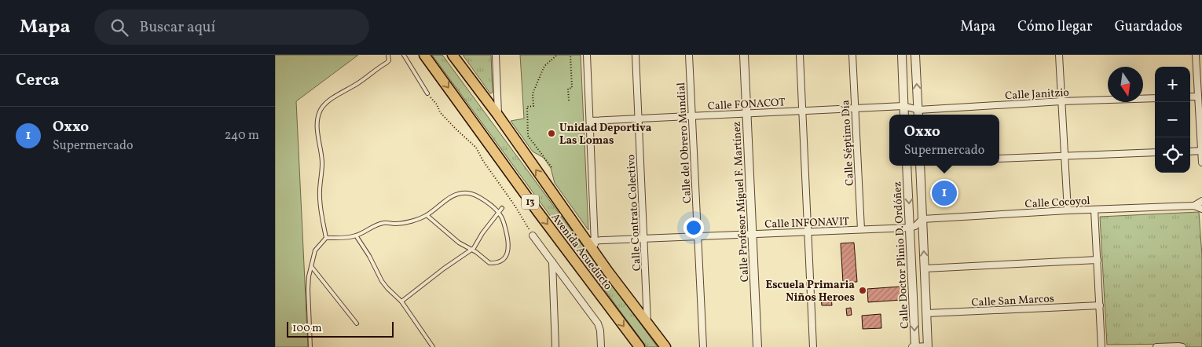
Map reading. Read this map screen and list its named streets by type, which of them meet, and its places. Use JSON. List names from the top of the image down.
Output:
{
  "streets": {
    "main road": ["13", "Avenida Acueducto"],
    "street": [
      "Calle Janitzio",
      "Calle FONACOT",
      "Calle del Obrero Mundial",
      "Calle Séptimo Día",
      "Calle Profesor Miguel F. Martínez",
      "Calle Cocoyol",
      "Calle Contrato Colectivo",
      "Calle INFONAVIT",
      "Calle Doctor Plinio D. Ordóñez",
      "Calle San Marcos"
    ]
  },
  "crossings": [
    ["Calle Janitzio", "Calle FONACOT"],
    ["Calle FONACOT", "Calle del Obrero Mundial"],
    ["Calle FONACOT", "Calle Séptimo Día"],
    ["Calle FONACOT", "Calle Profesor Miguel F. Martínez"],
    ["Calle FONACOT", "Calle Contrato Colectivo"],
    ["Calle del Obrero Mundial", "Calle INFONAVIT"],
    ["Calle Séptimo Día", "Calle INFONAVIT"],
    ["Calle Profesor Miguel F. Martínez", "Calle INFONAVIT"],
    ["Calle Contrato Colectivo", "Calle INFONAVIT"],
    ["Calle Contrato Colectivo", "Avenida Acueducto"],
    ["Calle INFONAVIT", "Avenida Acueducto"],
    ["Calle INFONAVIT", "Calle Doctor Plinio D. Ordóñez"]
  ],
  "places": ["Unidad Deportiva Las Lomas", "Escuela Primaria Niños Heroes"],
  "scale_bar": "100 m",
  "north": "bottom",
  "page": {
    "header": "Mapa",
    "search": "Buscar aquí",
    "nav": ["Mapa", "Cómo llegar", "Guardados"],
    "heading": "Cerca",
    "map_buttons": ["+", "−"],
    "list": [
      {
        "mark": "1",
        "name": "Oxxo",
        "note": "Supermercado",
        "value": "240 m"
      }
    ],
    "popup": ["Oxxo", "Supermercado"],
    "pins": "1",
    "scale": "100 m"
  }
}
